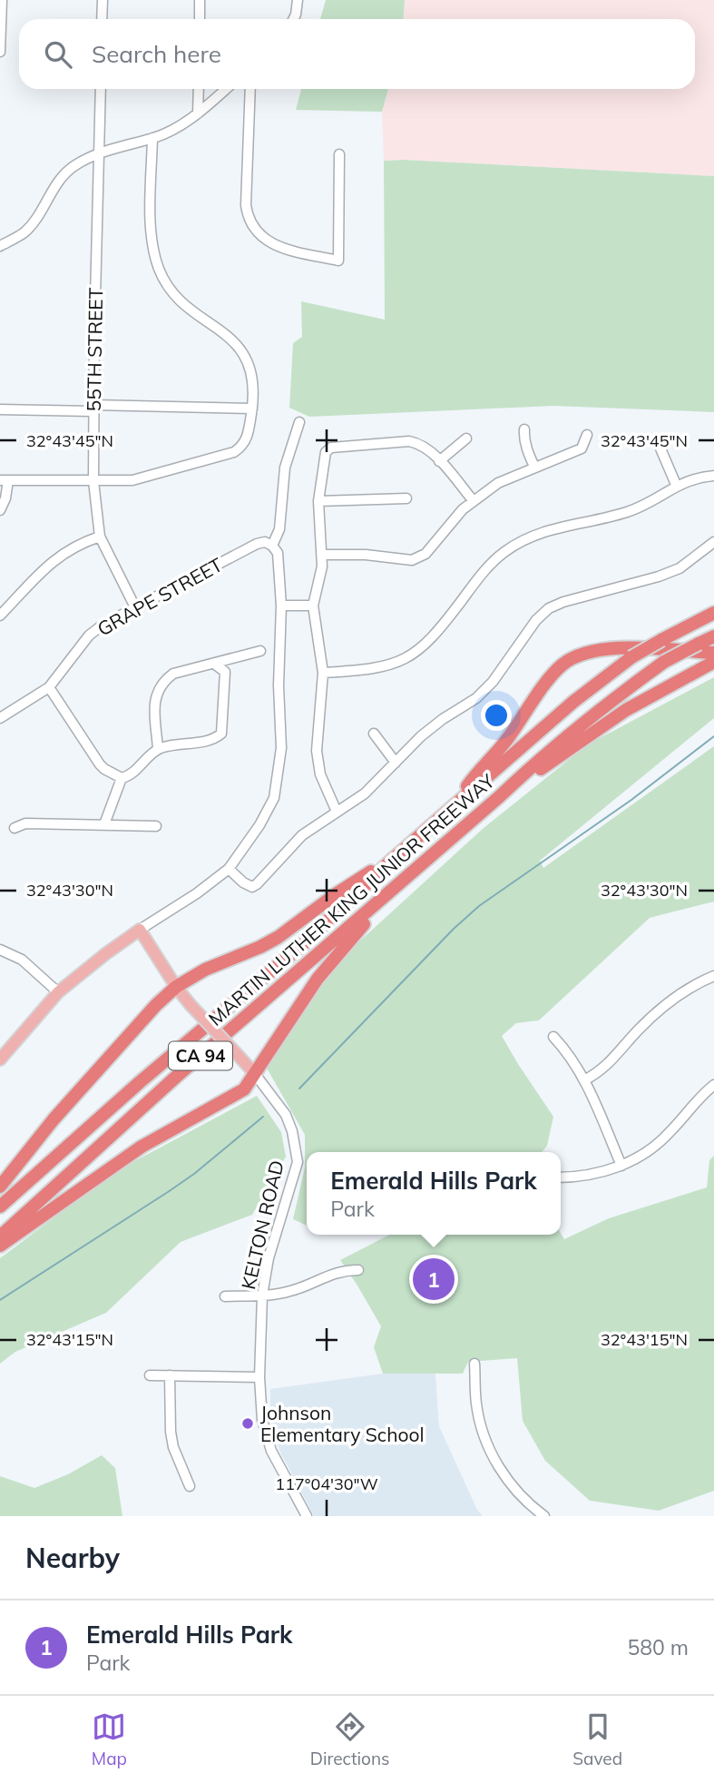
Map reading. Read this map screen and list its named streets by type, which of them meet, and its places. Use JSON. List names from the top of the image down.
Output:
{
  "streets": {
    "highway": ["MARTIN LUTHER KING JUNIOR FREEWAY", "CA 94"],
    "main road": ["KELTON ROAD"],
    "street": ["55TH STREET", "GRAPE STREET"]
  },
  "crossings": [
    ["55TH STREET", "GRAPE STREET"]
  ],
  "places": ["Johnson Elementary School"],
  "page": {
    "search": "Search here",
    "popup": ["Emerald Hills Park", "Park"],
    "pins": "1",
    "heading": "Nearby",
    "list": [
      {
        "mark": "1",
        "name": "Emerald Hills Park",
        "note": "Park",
        "value": "580 m"
      }
    ],
    "nav": ["Map", "Directions", "Saved"]
  },
  "coordinates": [
    "32°43'45\"N",
    "32°43'30\"N",
    "32°43'15\"N",
    "117°04'30\"W"
  ]
}
